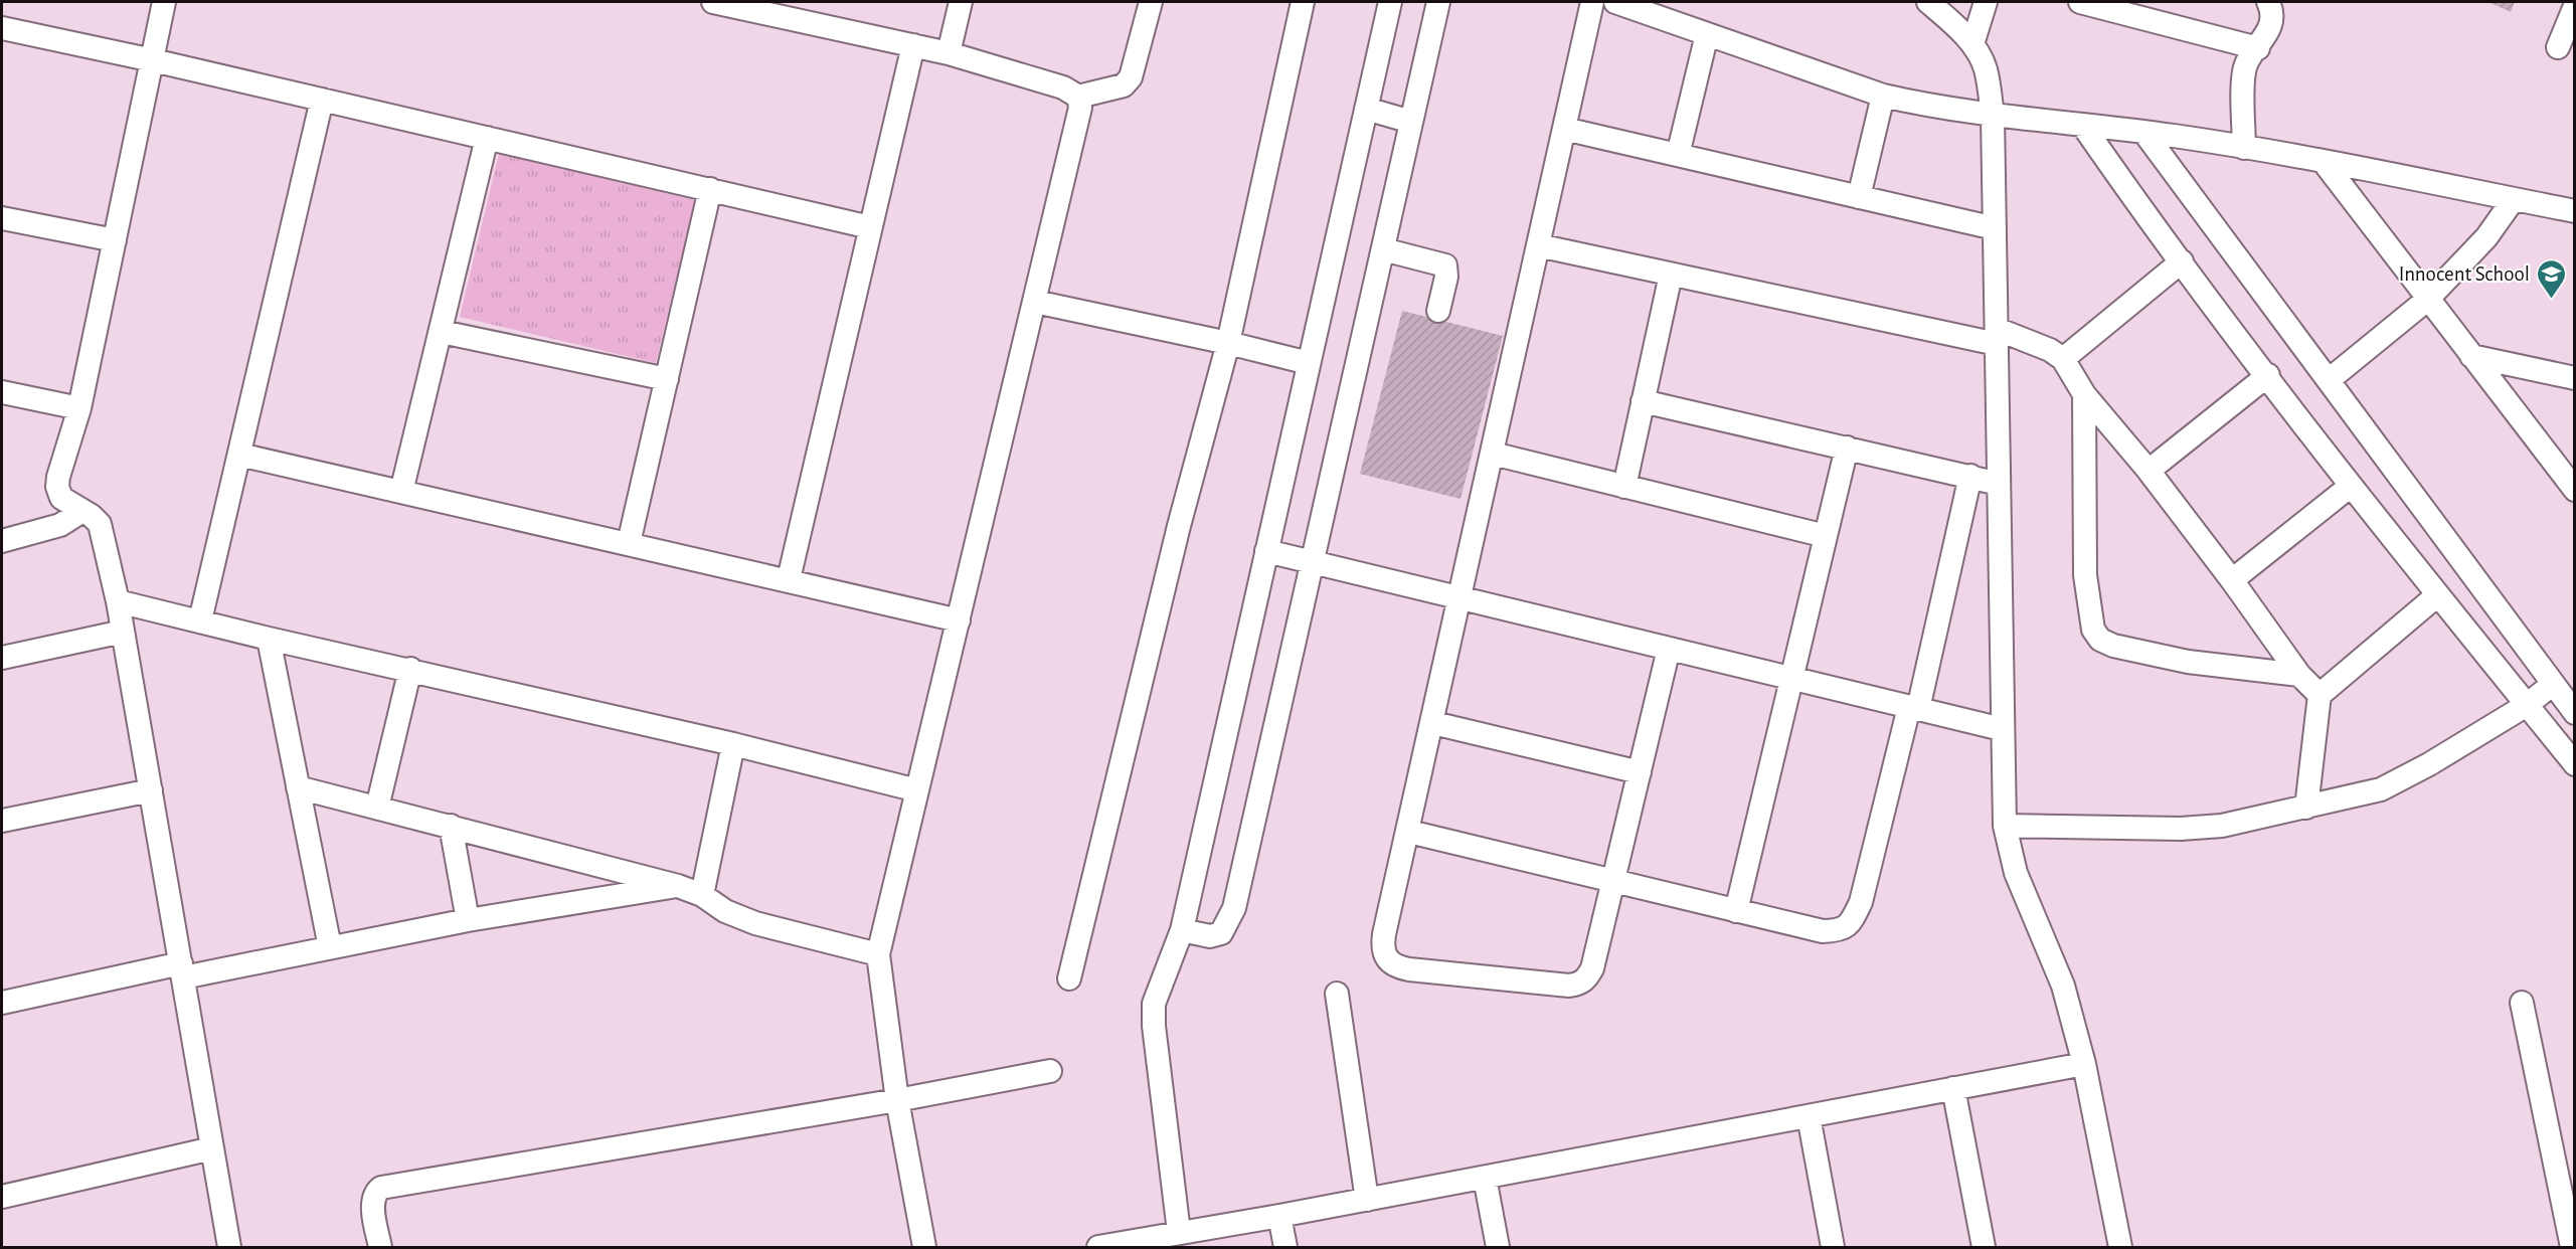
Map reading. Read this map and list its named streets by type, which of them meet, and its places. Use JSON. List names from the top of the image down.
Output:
{
  "places": {
    "school or university": ["Innocent School"]
  }
}
